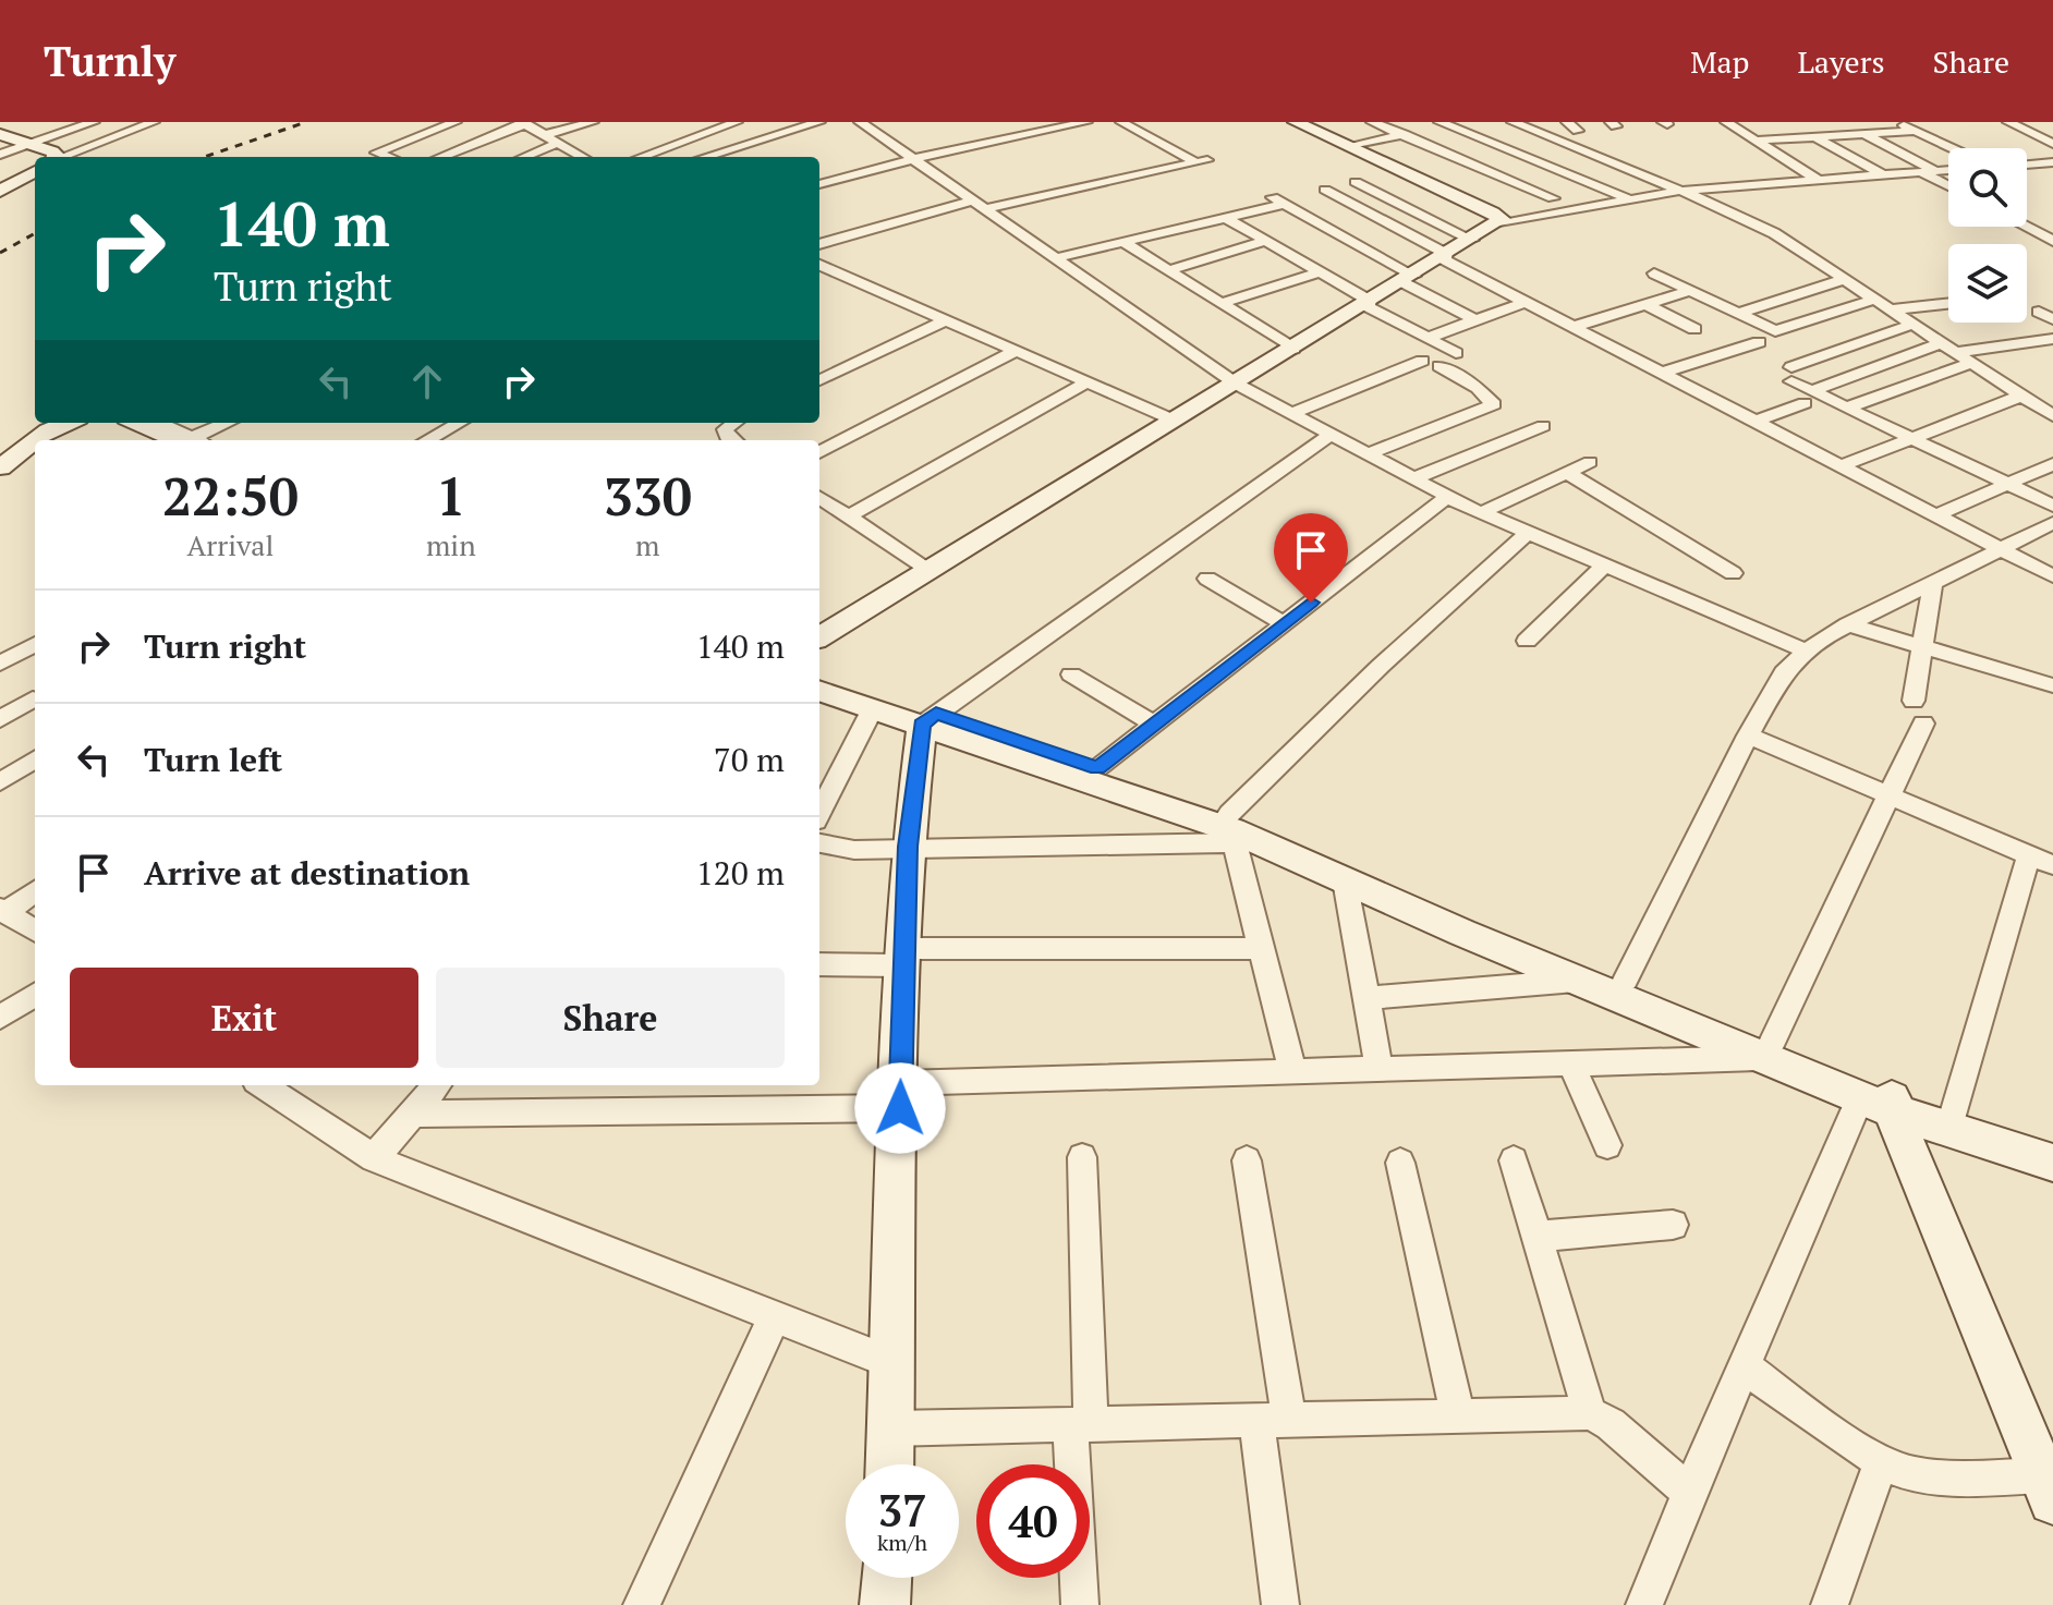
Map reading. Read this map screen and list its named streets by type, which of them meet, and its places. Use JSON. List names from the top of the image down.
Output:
{
  "page": {
    "header": "Turnly",
    "nav": ["Map", "Layers", "Share"],
    "turn": ["140 m", "Turn right"],
    "eta": [
      "22:50",
      "Arrival",
      "1",
      "min",
      "330",
      "m"
    ],
    "list": [
      {
        "name": "Turn right",
        "value": "140 m"
      },
      {
        "name": "Turn left",
        "value": "70 m"
      },
      {
        "name": "Arrive at destination",
        "value": "120 m"
      }
    ],
    "buttons": ["Exit", "Share"],
    "speed": "37 km/h",
    "limit": "40"
  }
}
